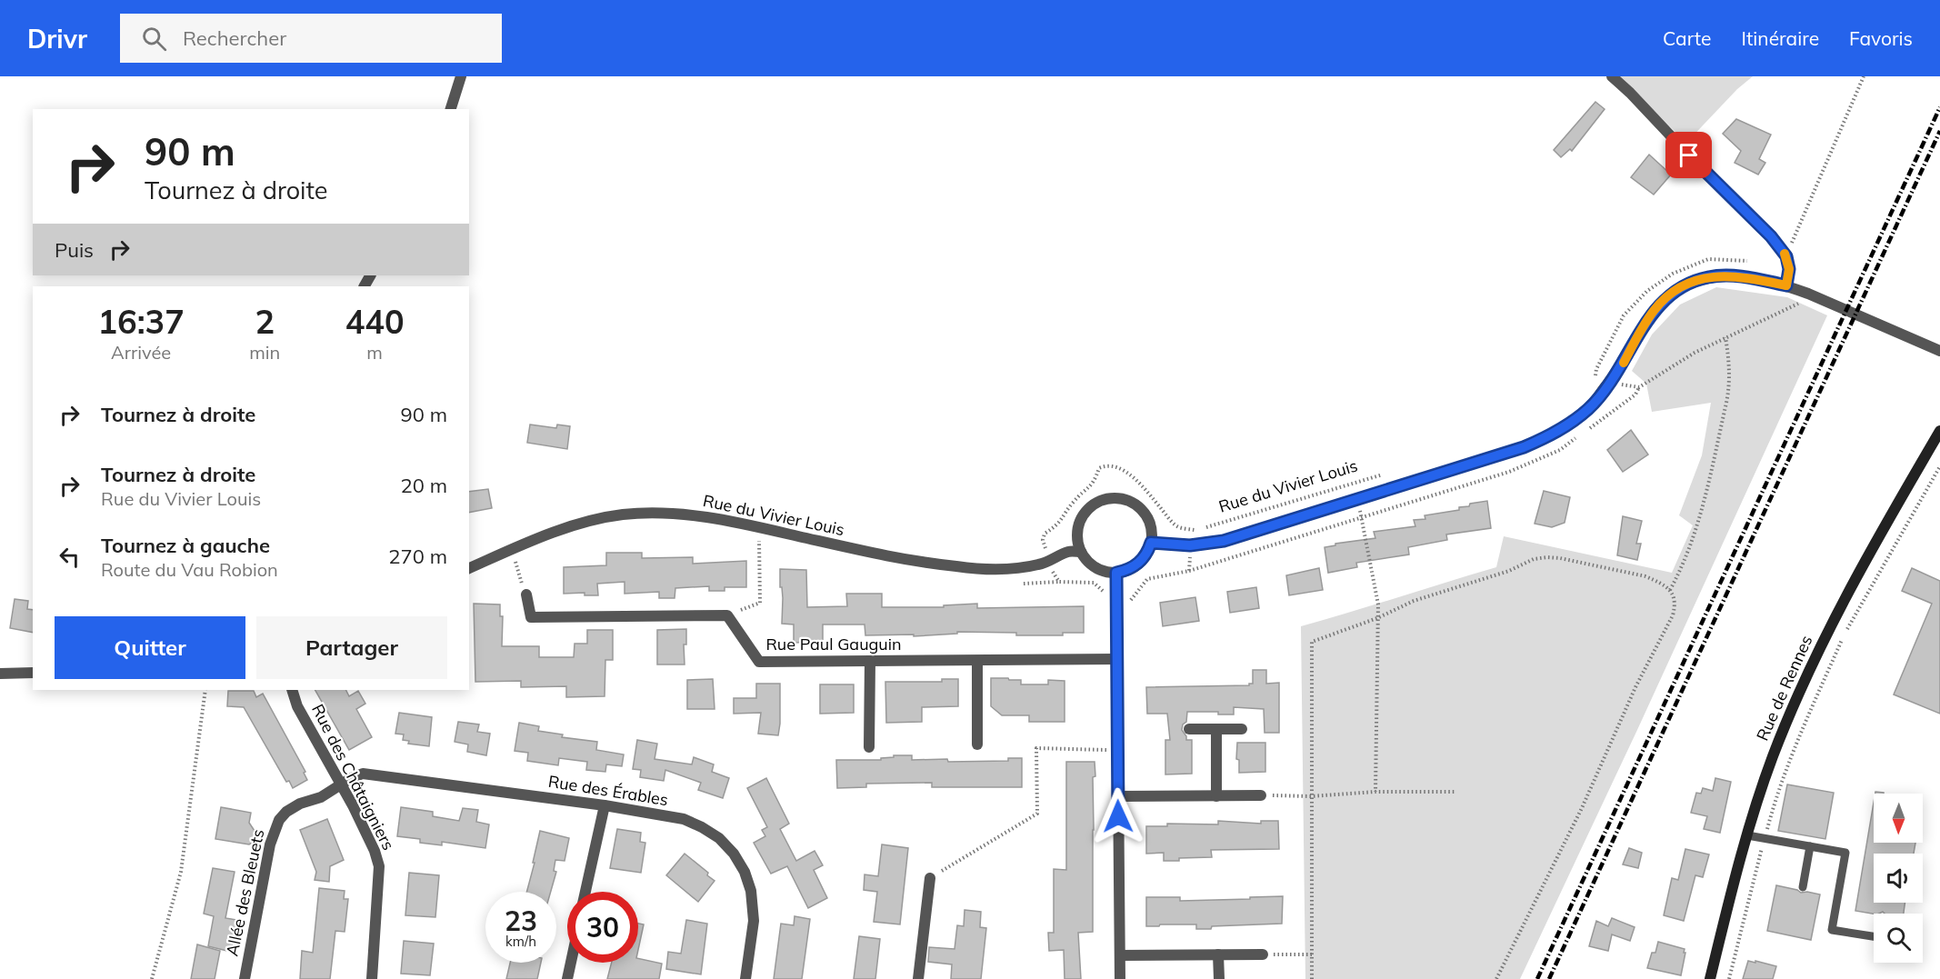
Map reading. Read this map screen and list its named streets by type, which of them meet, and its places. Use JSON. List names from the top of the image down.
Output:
{
  "streets": {
    "main road": ["Rue de Rennes"],
    "street": [
      "Rue du Vivier Louis",
      "Rue Paul Gauguin",
      "Rue des Châtaigniers",
      "Rue des Érables",
      "Allée des Bleuets"
    ]
  },
  "crossings": [
    ["Rue des Châtaigniers", "Rue des Érables"],
    ["Rue des Châtaigniers", "Allée des Bleuets"],
    ["Rue des Érables", "Allée des Bleuets"]
  ],
  "north": "bottom",
  "page": {
    "header": "Drivr",
    "search": "Rechercher",
    "nav": ["Carte", "Itinéraire", "Favoris"],
    "turn": ["90 m", "Tournez à droite"],
    "then": "Puis",
    "eta": [
      "16:37",
      "Arrivée",
      "2",
      "min",
      "440",
      "m"
    ],
    "list": [
      {
        "name": "Tournez à droite",
        "value": "90 m"
      },
      {
        "name": "Tournez à droite",
        "note": "Rue du Vivier Louis",
        "value": "20 m"
      },
      {
        "name": "Tournez à gauche",
        "note": "Route du Vau Robion",
        "value": "270 m"
      }
    ],
    "buttons": ["Quitter", "Partager"],
    "speed": "23 km/h",
    "limit": "30"
  }
}
